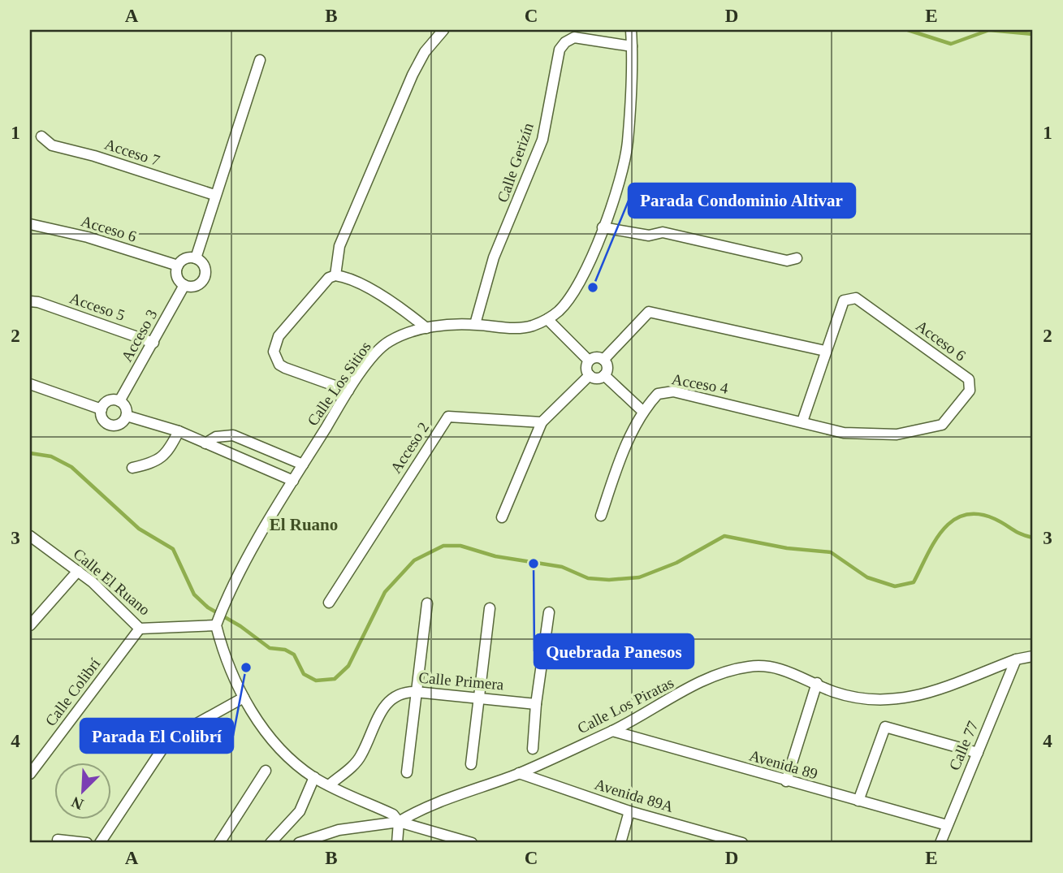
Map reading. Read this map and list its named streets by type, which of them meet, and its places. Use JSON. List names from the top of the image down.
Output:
{
  "streets": {
    "street": [
      "Acceso 7",
      "Calle Gerizín",
      "Acceso 6",
      "Acceso 5",
      "Acceso 3",
      "Calle Los Sitios",
      "Acceso 4",
      "Acceso 2",
      "Calle El Ruano",
      "Calle Primera",
      "Calle Colibrí",
      "Calle Los Piratas",
      "Calle 77",
      "Avenida 89",
      "Avenida 89A"
    ]
  },
  "crossings": [
    ["Calle Gerizín", "Calle Los Sitios"],
    ["Acceso 6", "Acceso 3"],
    ["Acceso 6", "Acceso 4"],
    ["Acceso 5", "Acceso 3"],
    ["Calle Los Sitios", "Calle El Ruano"],
    ["Calle El Ruano", "Calle Colibrí"],
    ["Calle Los Piratas", "Calle 77"],
    ["Calle Los Piratas", "Avenida 89"],
    ["Calle Los Piratas", "Avenida 89A"],
    ["Calle 77", "Avenida 89"]
  ],
  "districts": ["El Ruano"],
  "places": ["Parada Condominio Altivar", "Quebrada Panesos", "Parada El Colibrí"],
  "north": "bottom left",
  "grid": {
    "columns": [
      "A",
      "B",
      "C",
      "D",
      "E"
    ],
    "rows": [
      "1",
      "2",
      "3",
      "4"
    ]
  }
}
